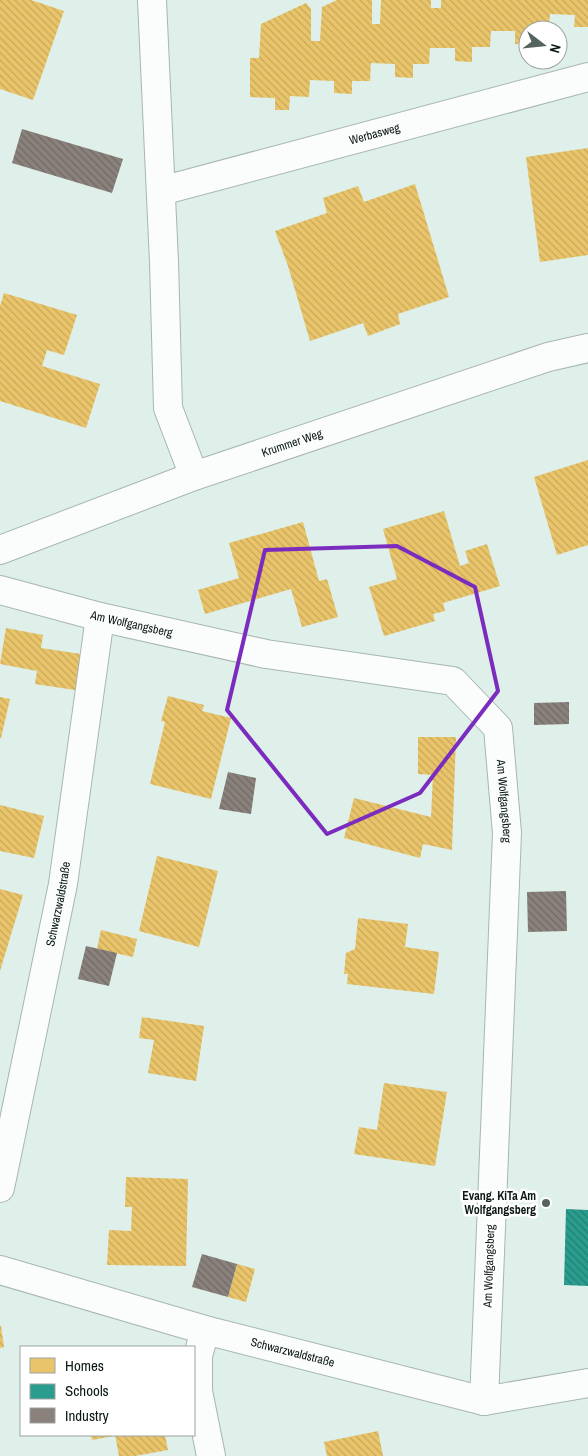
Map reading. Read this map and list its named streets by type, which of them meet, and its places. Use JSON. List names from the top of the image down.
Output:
{
  "streets": {
    "street": [
      "Werbasweg",
      "Krummer Weg",
      "Am Wolfgangsberg",
      "Schwarzwaldstraße"
    ]
  },
  "crossings": [
    ["Am Wolfgangsberg", "Schwarzwaldstraße"]
  ],
  "places": ["Evang. KiTa Am Wolfgangsberg"],
  "legend": ["Homes", "Schools", "Industry"],
  "north": "right"
}
